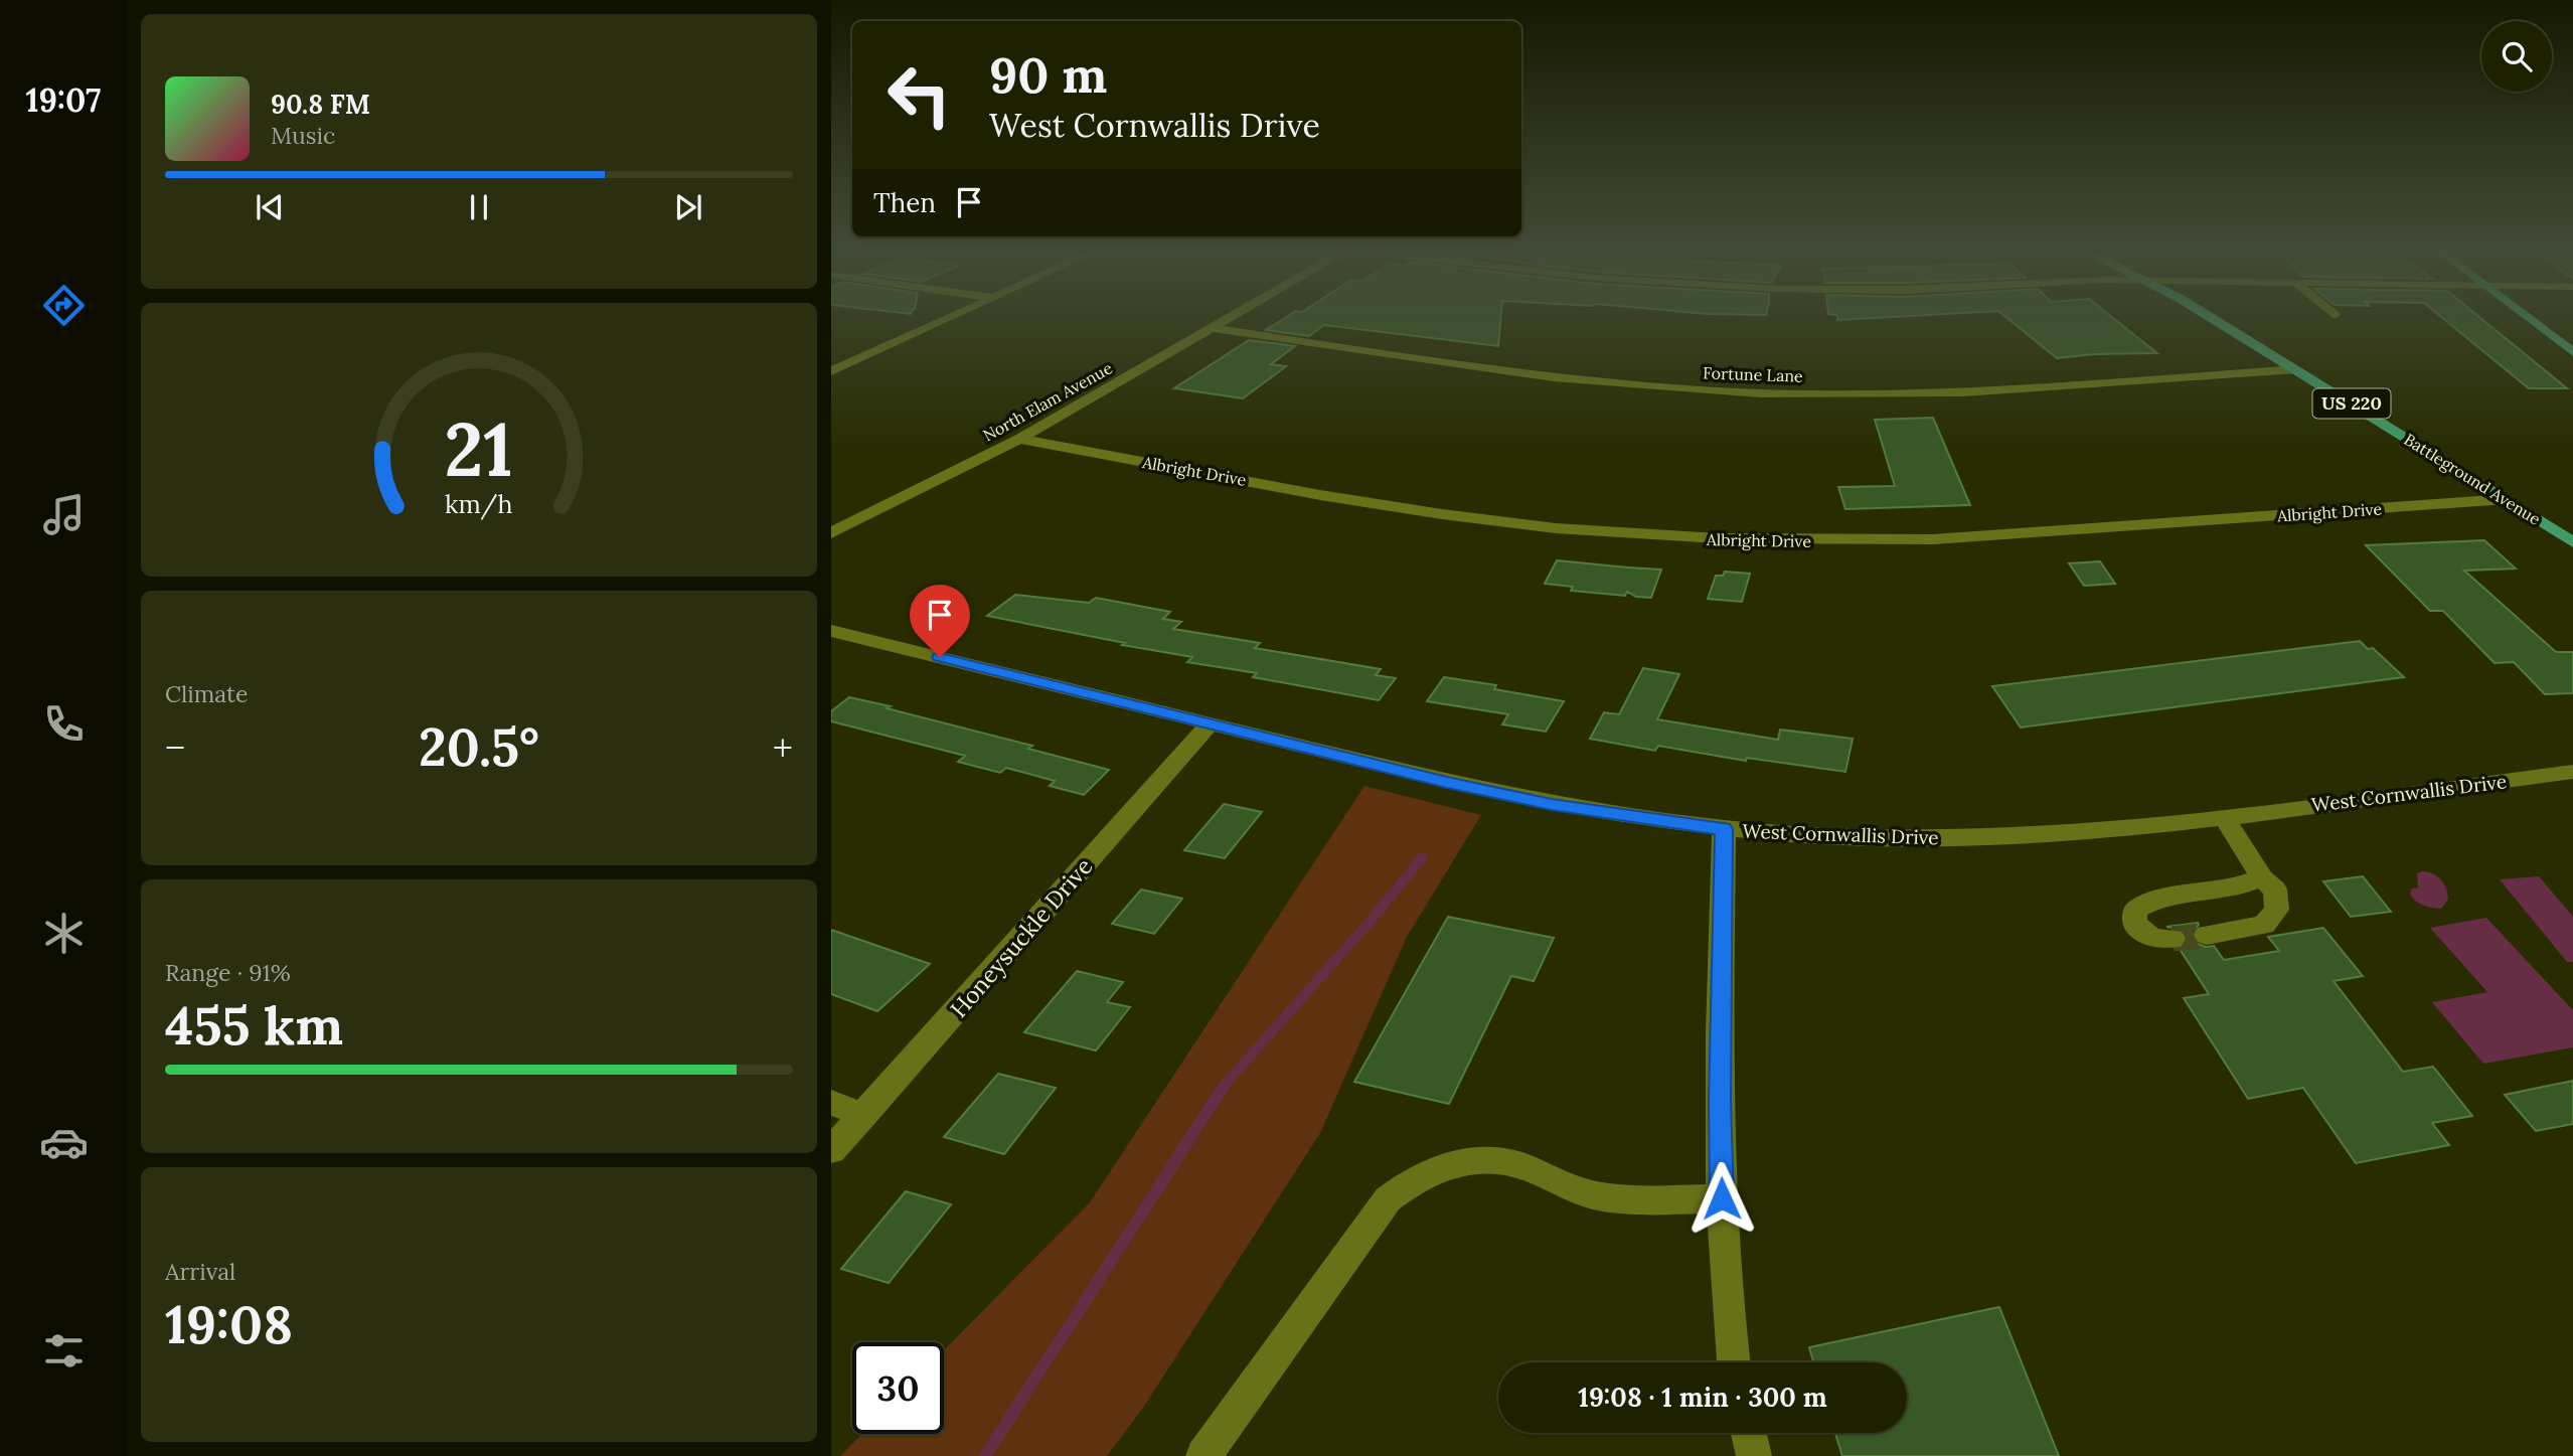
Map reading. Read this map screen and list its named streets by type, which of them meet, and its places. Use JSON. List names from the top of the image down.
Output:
{
  "streets": {
    "main road": ["US 220", "Battleground Avenue"],
    "street": [
      "Fortune Lane",
      "North Elam Avenue",
      "Albright Drive",
      "West Cornwallis Drive",
      "Honeysuckle Drive"
    ]
  },
  "crossings": [
    ["Fortune Lane", "North Elam Avenue"],
    ["Fortune Lane", "Battleground Avenue"],
    ["North Elam Avenue", "Albright Drive"],
    ["Albright Drive", "Battleground Avenue"],
    ["West Cornwallis Drive", "Honeysuckle Drive"]
  ],
  "page": {
    "tabs": "19:07",
    "turn": ["90 m", "West Cornwallis Drive"],
    "song": ["90.8 FM", "Music"],
    "then": "Then",
    "tile": [
      "Climate",
      ["Range · 91%", "455 km"],
      ["Arrival", "19:08"]
    ],
    "heat": ["−", "20.5°", "+"],
    "limit": "30",
    "trip": "19:08 · 1 min · 300 m",
    "gauge": ["21", "km/h"]
  }
}
